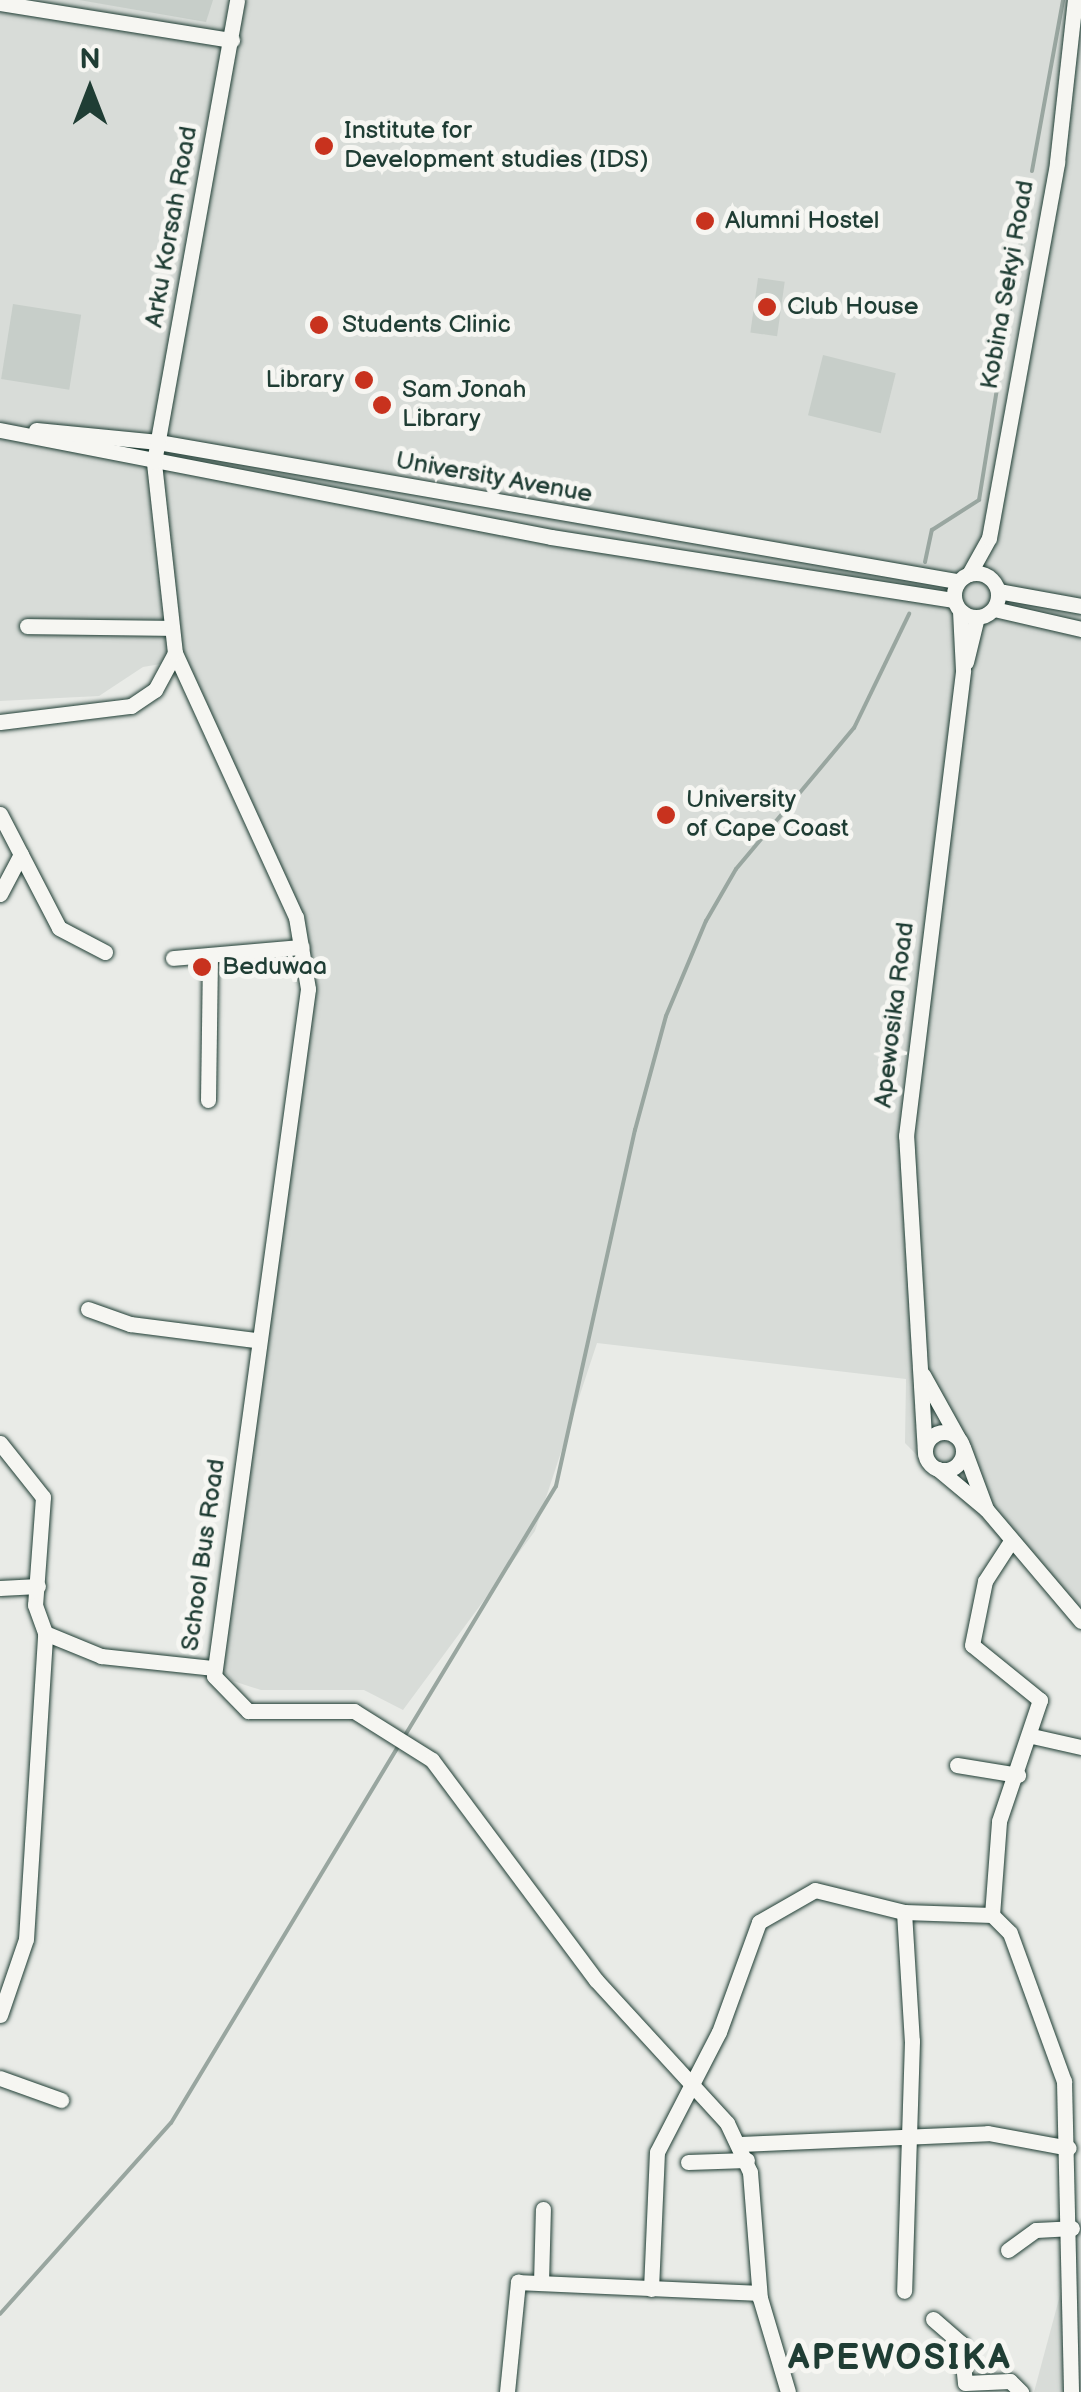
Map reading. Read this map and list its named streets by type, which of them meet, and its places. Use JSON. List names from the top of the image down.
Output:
{
  "streets": {
    "street": [
      "Arku Korsah Road",
      "Kobina Sekyi Road",
      "University Avenue",
      "Apewosika Road",
      "School Bus Road"
    ]
  },
  "crossings": [
    ["Arku Korsah Road", "University Avenue"],
    ["Arku Korsah Road", "School Bus Road"],
    ["Kobina Sekyi Road", "University Avenue"]
  ],
  "districts": ["APEWOSIKA"],
  "places": [
    "Institute for Development studies (IDS)",
    "Alumni Hostel",
    "Club House",
    "Students Clinic",
    "Library",
    "Sam Jonah Library",
    "University of Cape Coast",
    "Beduwaa"
  ],
  "north": "top"
}
